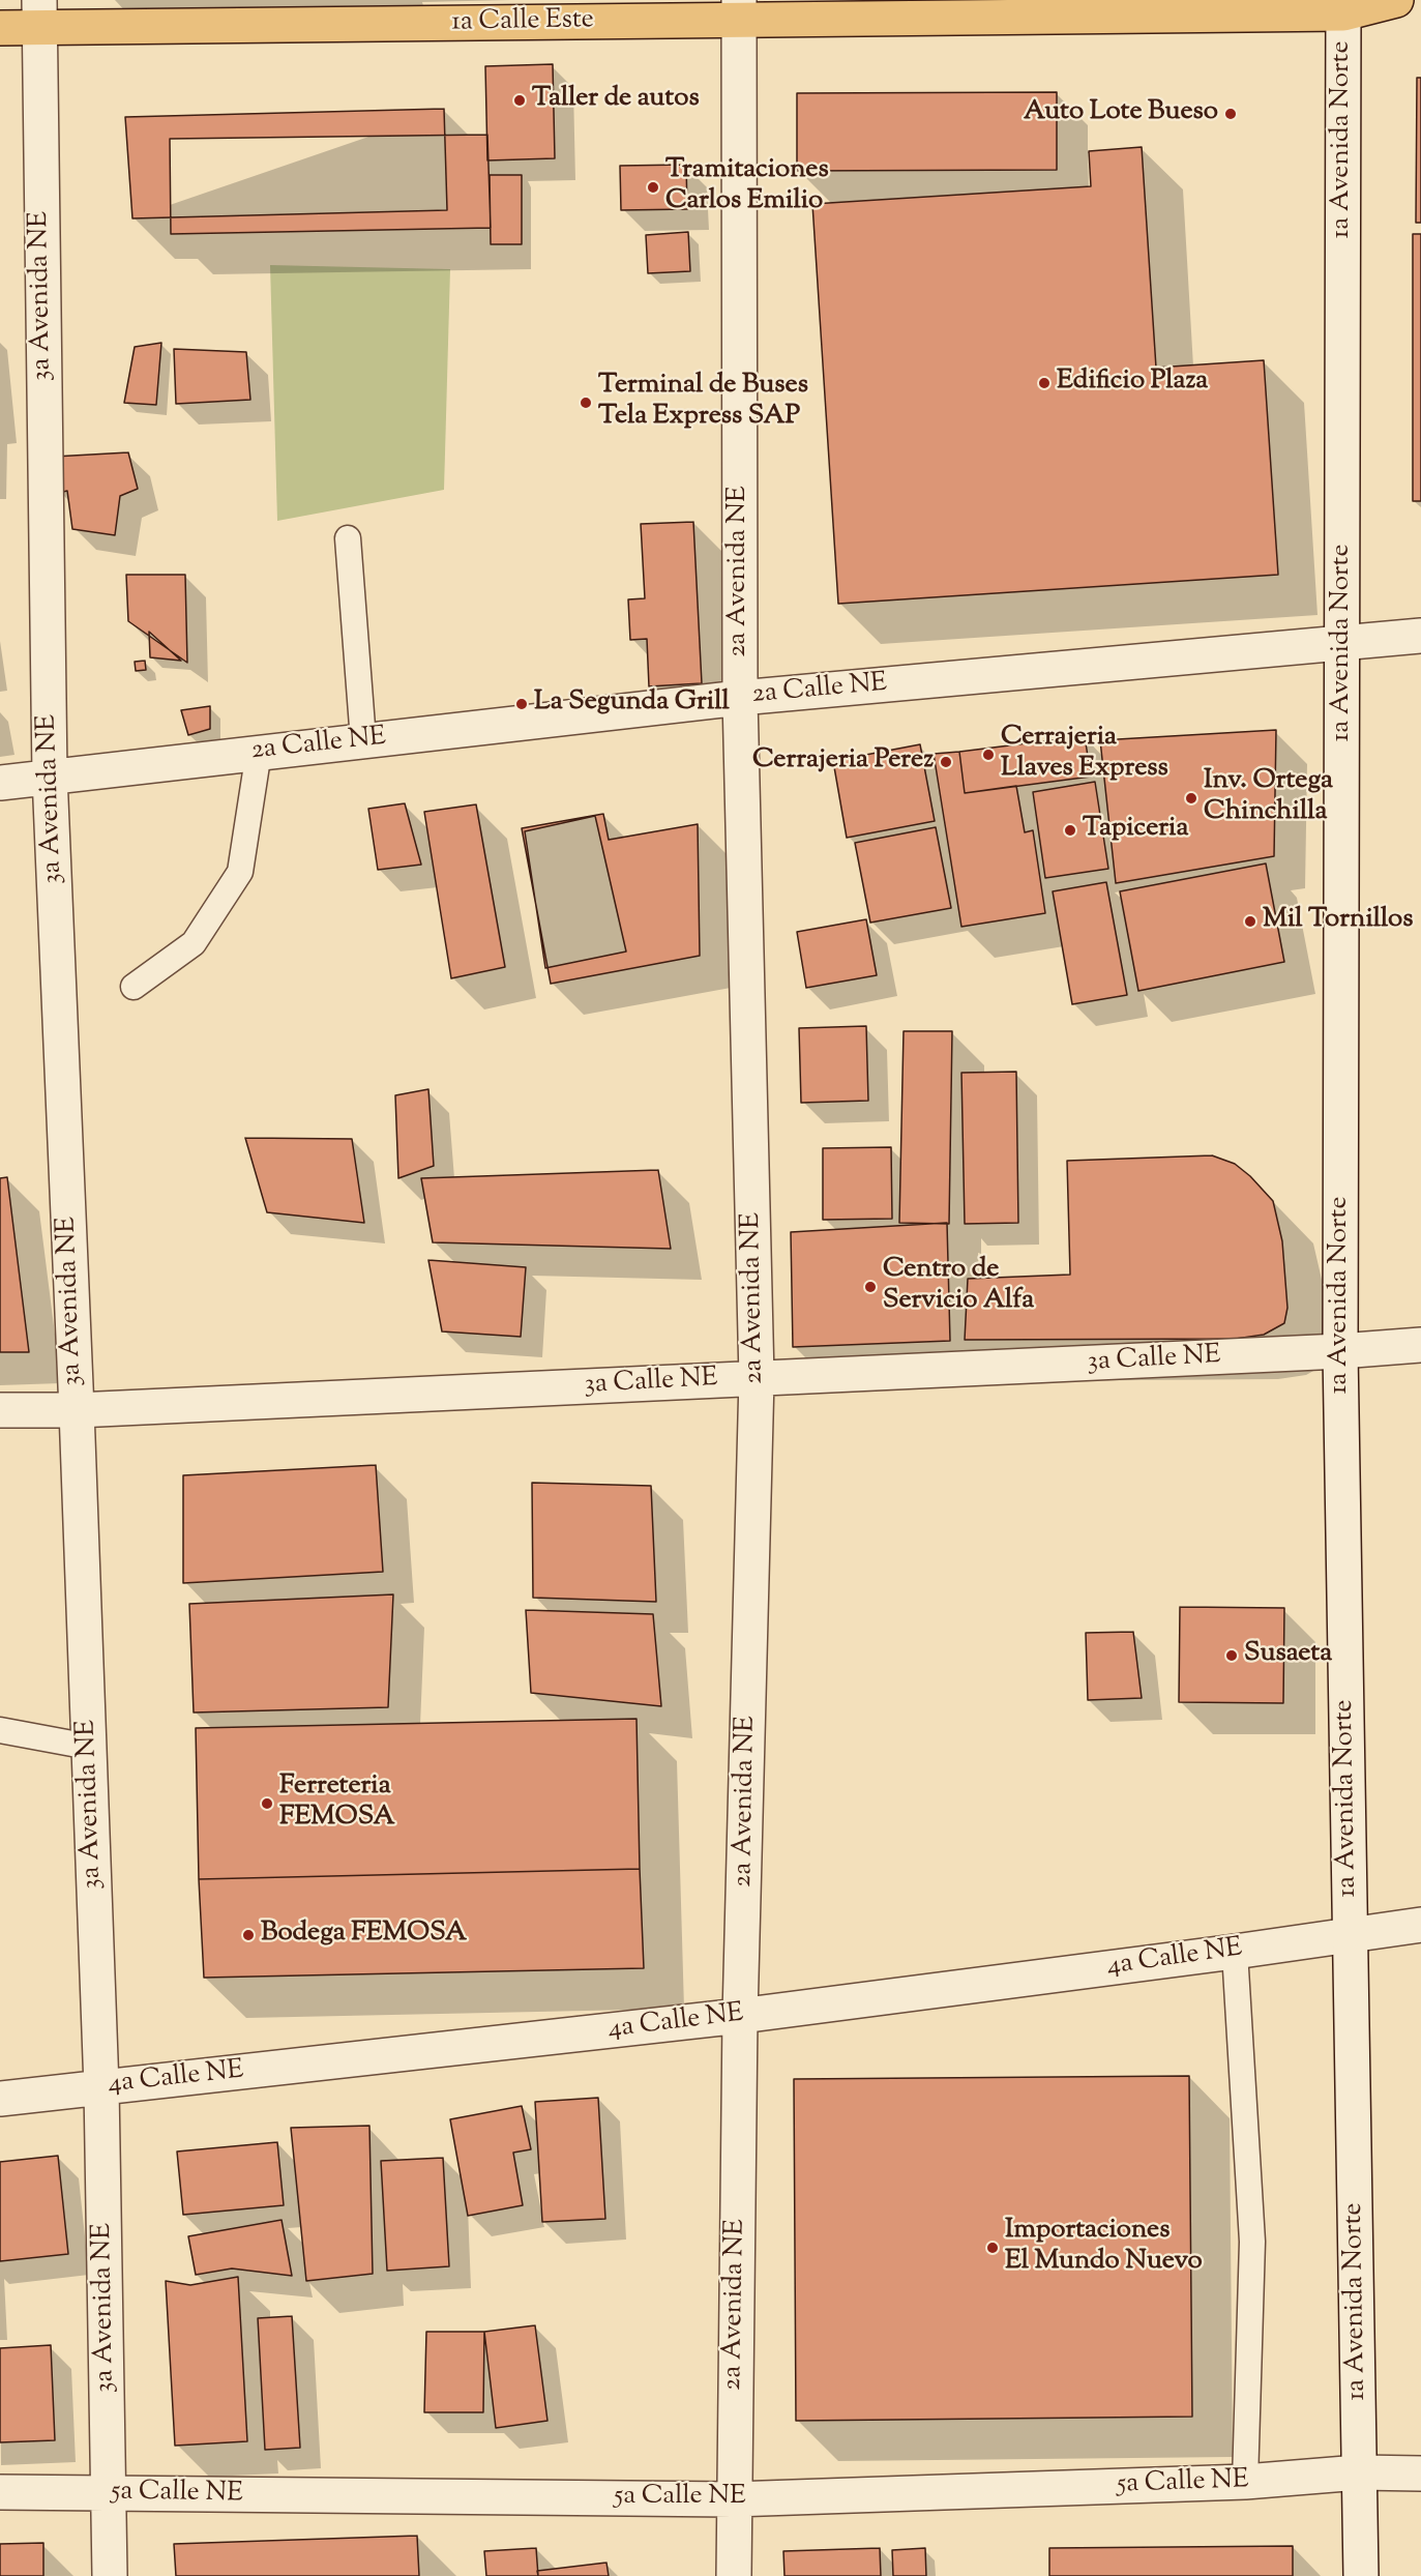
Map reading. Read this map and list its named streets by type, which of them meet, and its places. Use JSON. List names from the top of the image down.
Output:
{
  "streets": {
    "main road": ["1a Calle Este"],
    "street": [
      "1a Avenida Norte",
      "3a Avenida NE",
      "2a Avenida NE",
      "2a Calle NE",
      "3a Calle NE",
      "4a Calle NE",
      "5a Calle NE"
    ]
  },
  "crossings": [
    ["1a Calle Este", "1a Avenida Norte"],
    ["1a Calle Este", "3a Avenida NE"],
    ["1a Calle Este", "2a Avenida NE"],
    ["1a Avenida Norte", "2a Calle NE"],
    ["1a Avenida Norte", "3a Calle NE"],
    ["1a Avenida Norte", "4a Calle NE"],
    ["1a Avenida Norte", "5a Calle NE"],
    ["3a Avenida NE", "2a Calle NE"],
    ["3a Avenida NE", "3a Calle NE"],
    ["3a Avenida NE", "4a Calle NE"],
    ["3a Avenida NE", "5a Calle NE"],
    ["2a Avenida NE", "2a Calle NE"],
    ["2a Avenida NE", "3a Calle NE"],
    ["2a Avenida NE", "4a Calle NE"],
    ["2a Avenida NE", "5a Calle NE"]
  ],
  "places": [
    "Taller de autos",
    "Auto Lote Bueso",
    "Tramitaciones Carlos Emilio",
    "Edificio Plaza",
    "Terminal de Buses Tela Express SAP",
    "La Segunda Grill",
    "Cerrajeria Llaves Express",
    "Cerrajeria Perez",
    "Inv. Ortega Chinchilla",
    "Tapiceria",
    "Mil Tornillos",
    "Centro de Servicio Alfa",
    "Susaeta",
    "Ferreteria FEMOSA",
    "Bodega FEMOSA",
    "Importaciones El Mundo Nuevo"
  ]
}
